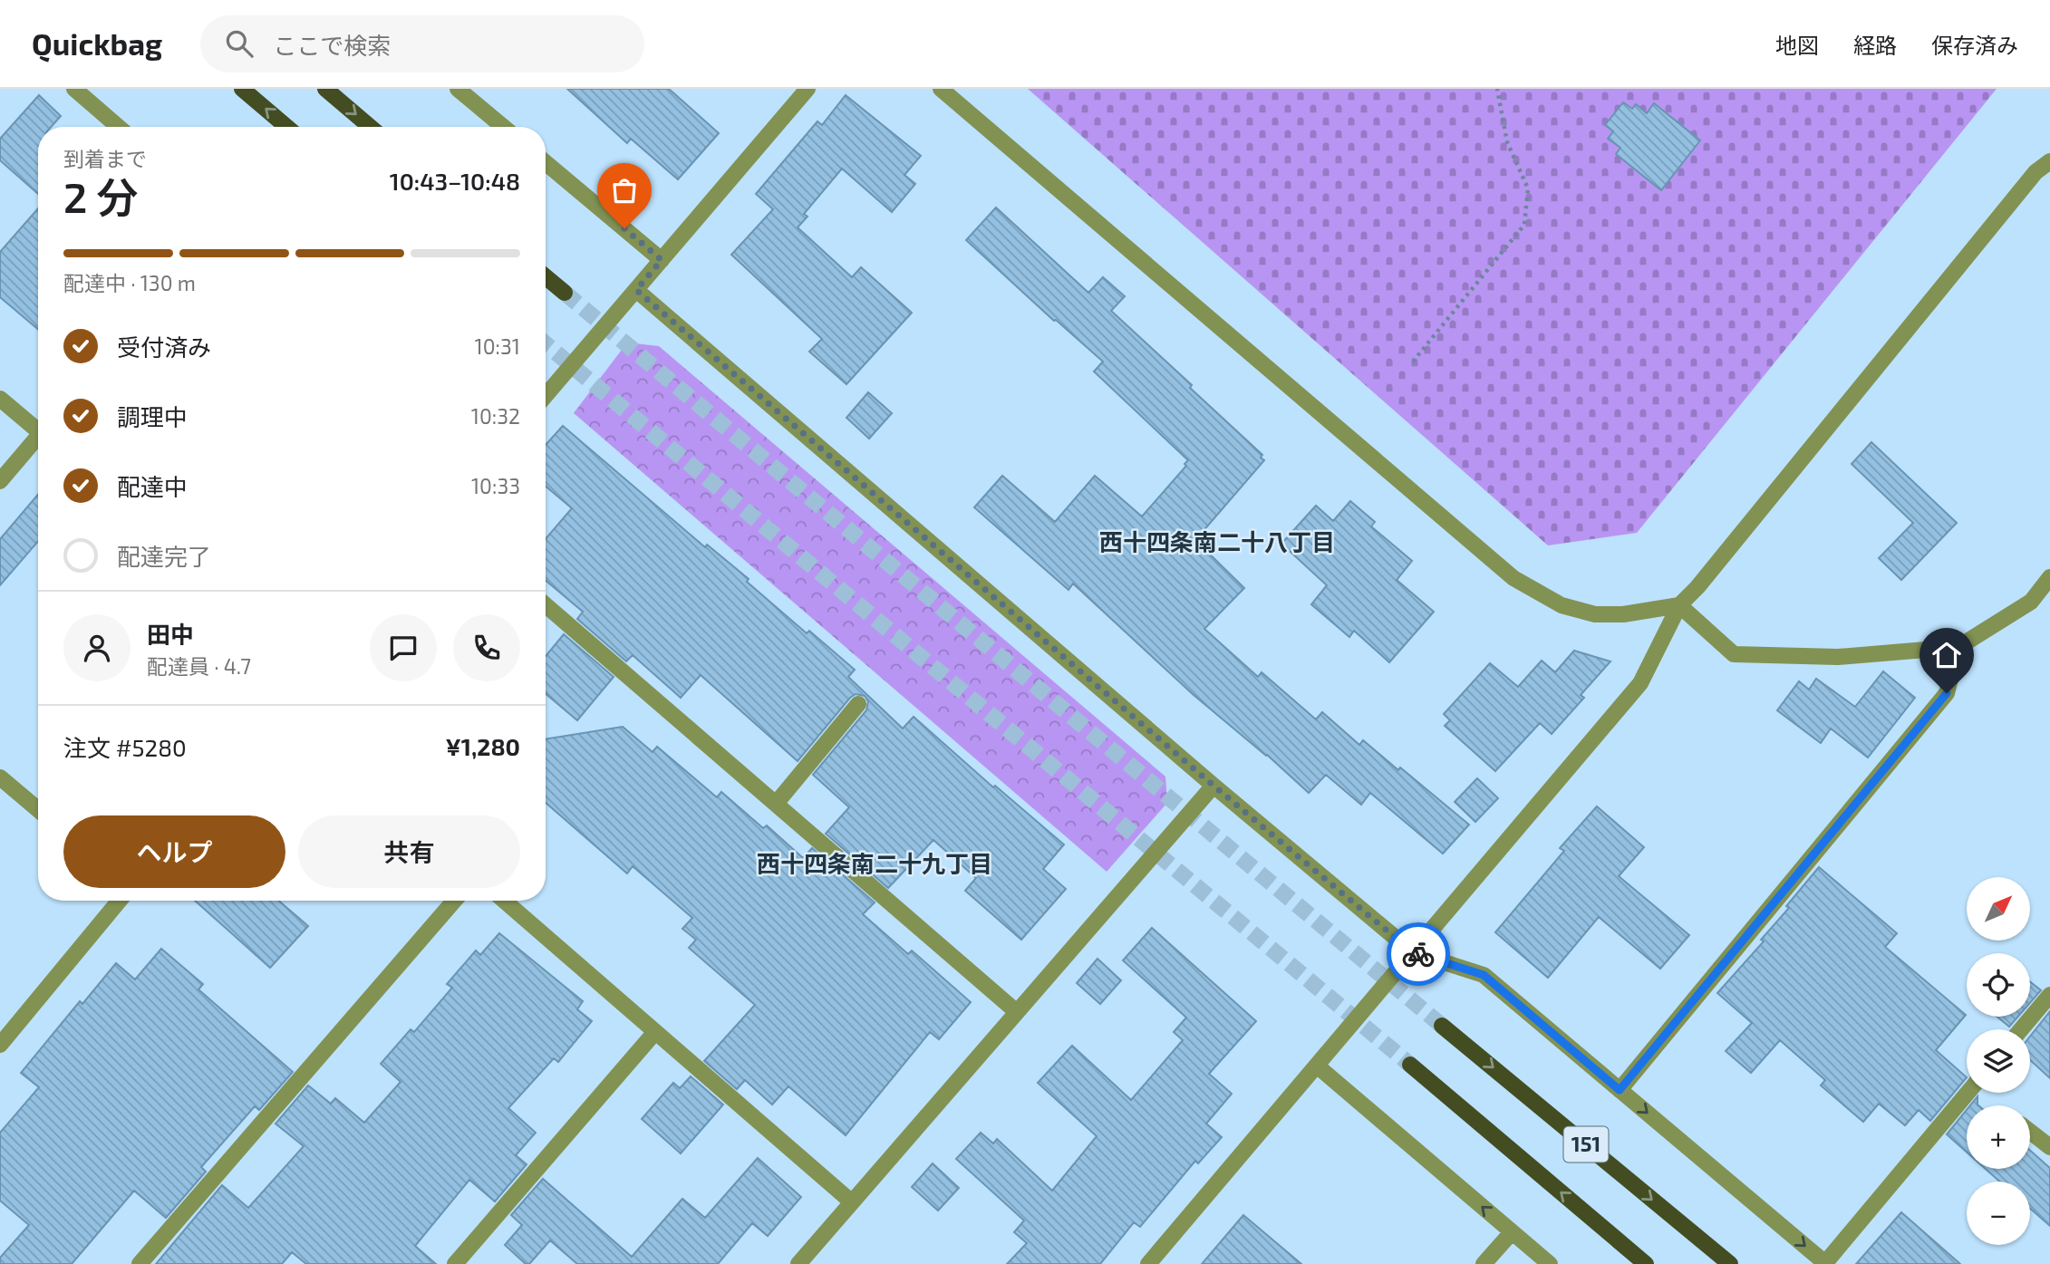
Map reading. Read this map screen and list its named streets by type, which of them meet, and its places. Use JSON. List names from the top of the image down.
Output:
{
  "streets": {
    "main road": ["151"]
  },
  "districts": ["西十四条南二十八丁目", "西十四条南二十九丁目"],
  "north": "top right",
  "page": {
    "header": "Quickbag",
    "search": "ここで検索",
    "nav": ["地図", "経路", "保存済み"],
    "heading": ["2 分", "到着まで", "10:43–10:48"],
    "panel": [
      "田中",
      "配達員 · 4.7",
      "注文 #5280",
      "¥1,280"
    ],
    "bar": "配達中 · 130 m",
    "list": [
      ["受付済み", "10:31"],
      ["調理中", "10:32"],
      ["配達中", "10:33"],
      "配達完了"
    ],
    "buttons": ["ヘルプ", "共有"],
    "map_buttons": ["+", "−"]
  }
}
